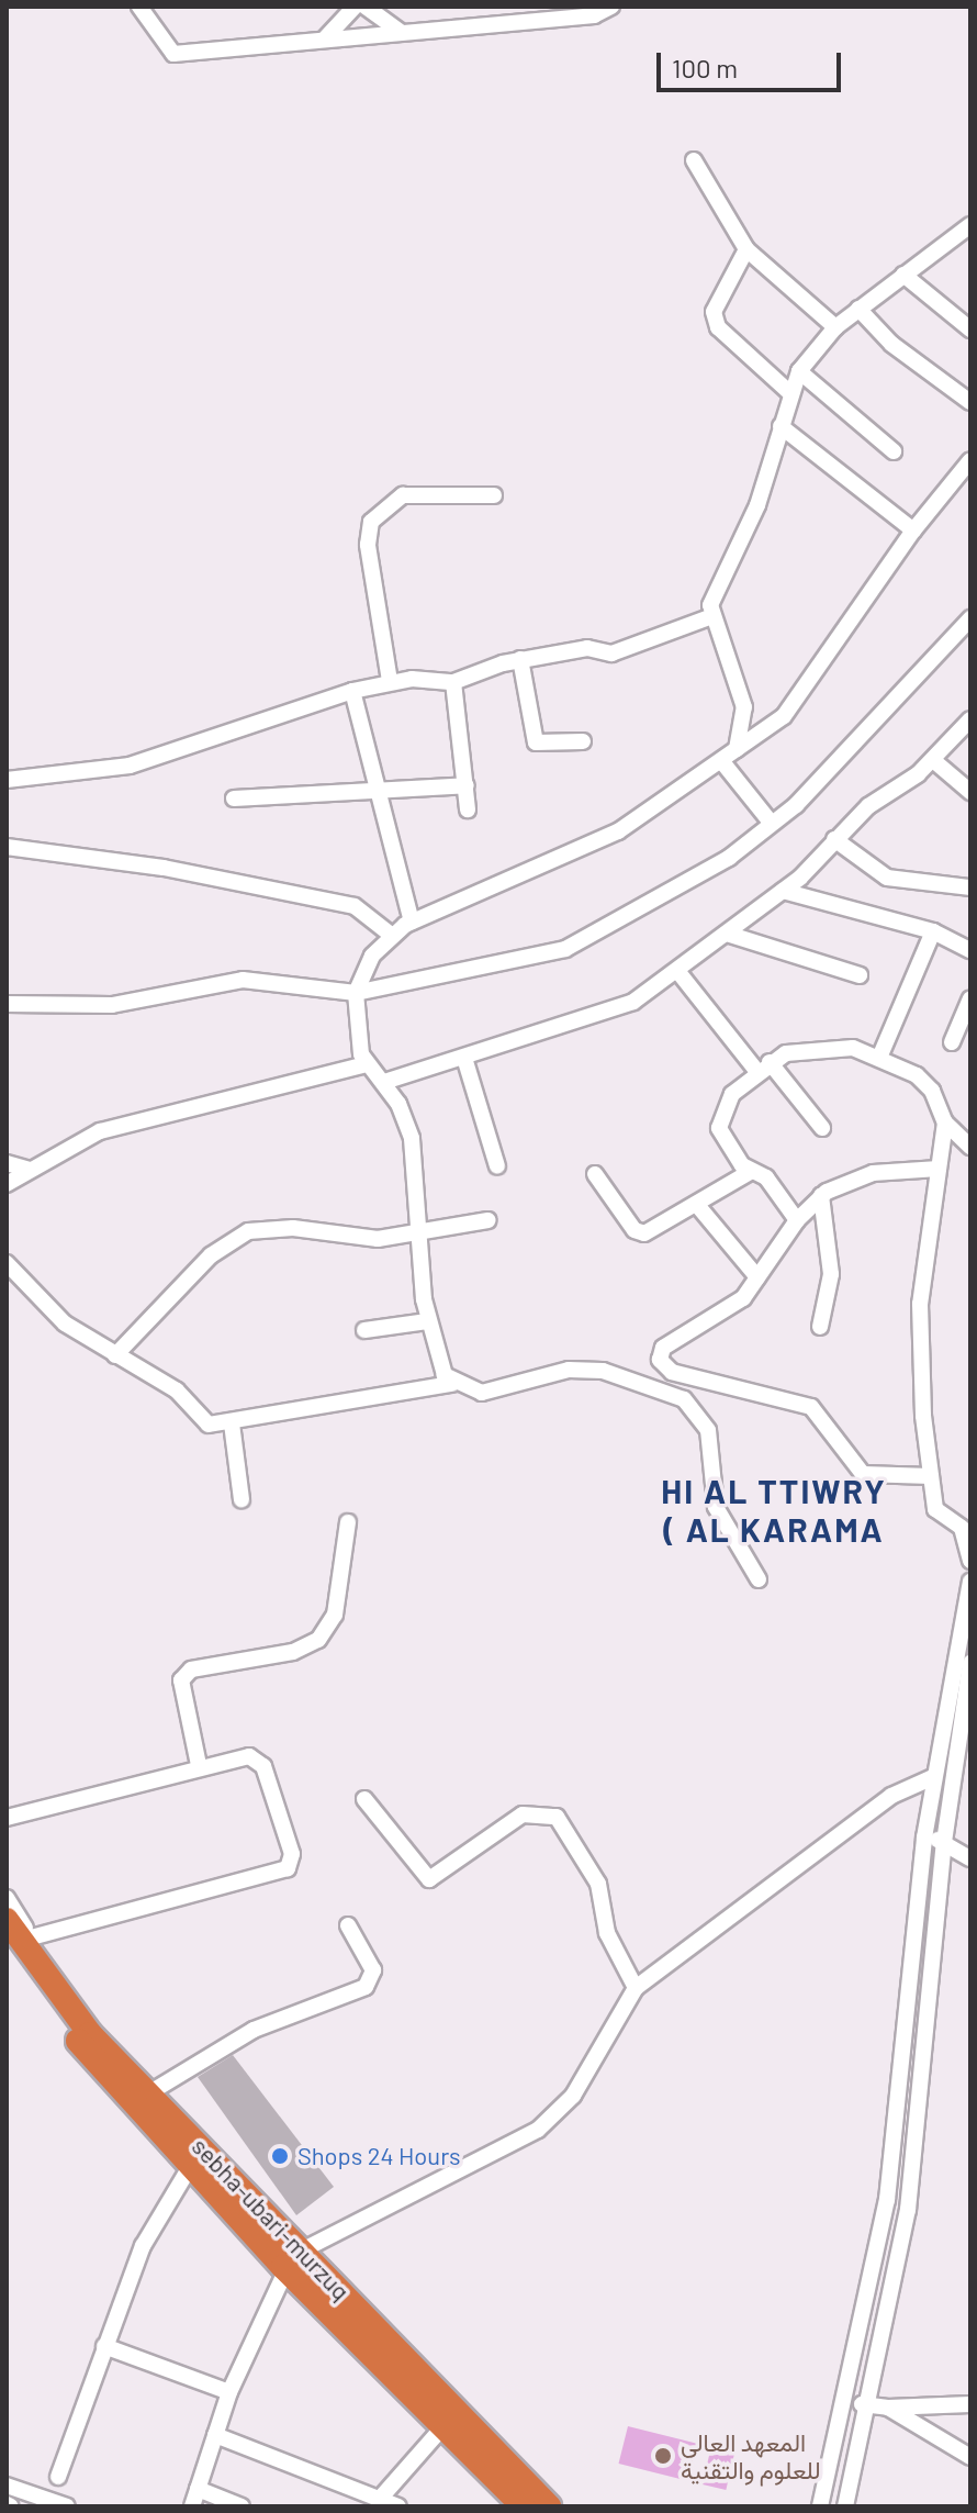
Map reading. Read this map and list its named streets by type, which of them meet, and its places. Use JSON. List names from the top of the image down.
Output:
{
  "streets": {
    "highway": ["sebha-ubari-murzuq"]
  },
  "districts": ["HI AL TTIWRY ( AL KARAMA"],
  "places": ["Shops 24 Hours", "المعهد العالي للعلوم والتقنية"],
  "scale_bar": "100 m"
}
